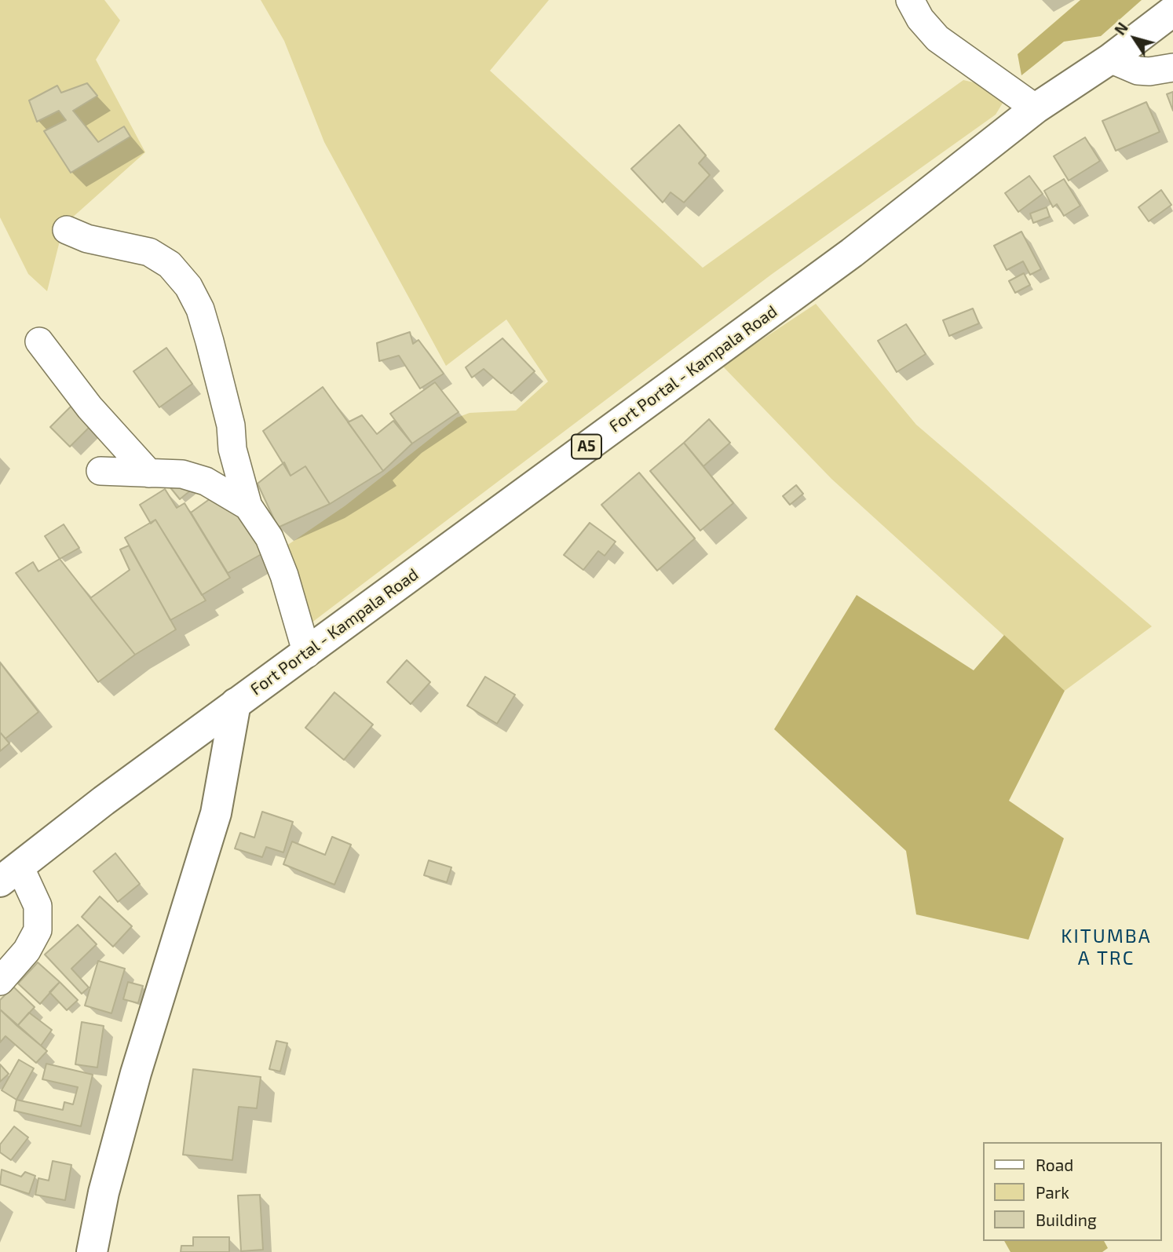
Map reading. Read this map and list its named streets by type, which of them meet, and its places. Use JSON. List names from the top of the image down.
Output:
{
  "streets": {
    "main road": ["Fort Portal - Kampala Road", "A5"]
  },
  "districts": ["KITUMBA A TRC"],
  "legend": ["Road", "Park", "Building"],
  "north": "top left"
}
